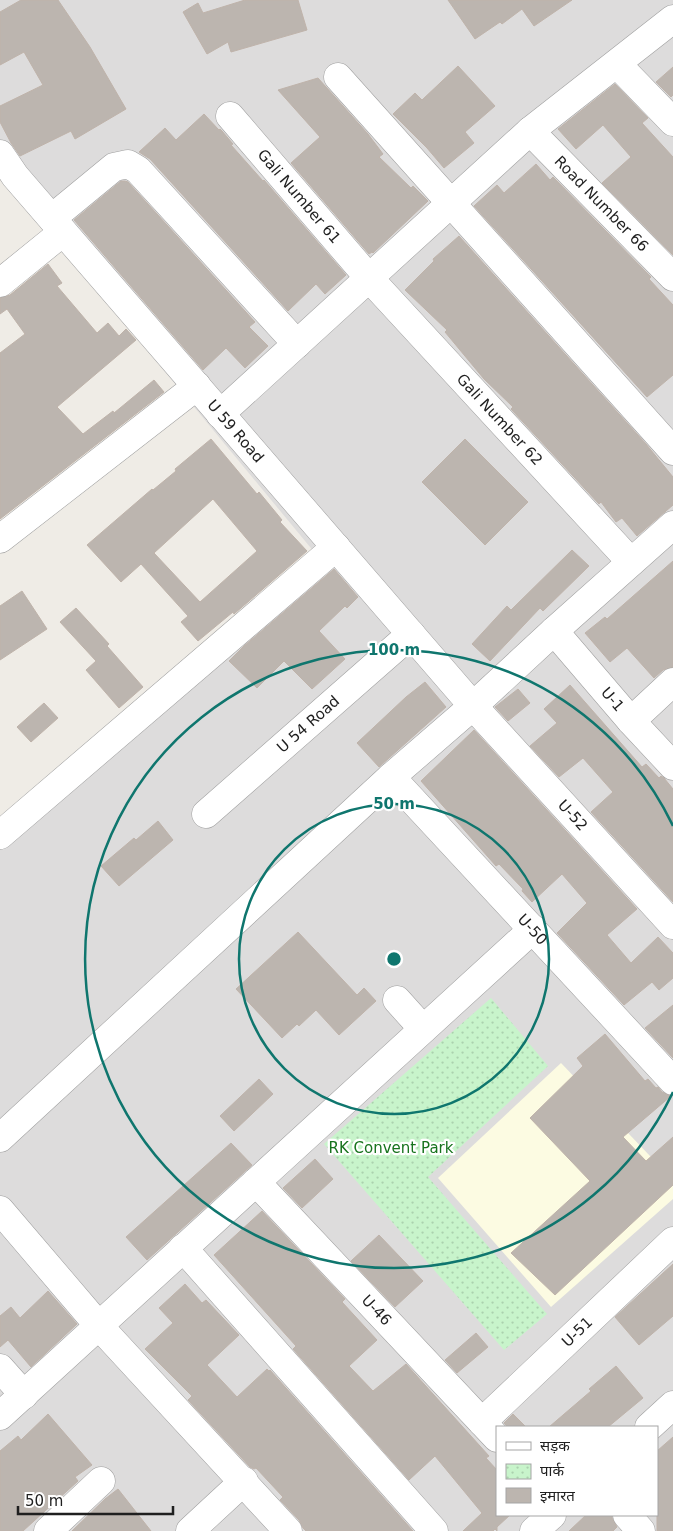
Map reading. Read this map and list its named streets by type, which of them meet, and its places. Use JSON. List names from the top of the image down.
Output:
{
  "streets": {
    "street": [
      "Gali Number 61",
      "Road Number 66",
      "Gali Number 62",
      "U 59 Road",
      "U-1",
      "U 54 Road",
      "U-52",
      "U-50",
      "U-46",
      "U-51"
    ]
  },
  "crossings": [
    ["Gali Number 61", "Gali Number 62"],
    ["U 59 Road", "U 54 Road"],
    ["U 59 Road", "U-52"],
    ["U-46", "U-51"]
  ],
  "parks": ["RK Convent Park"],
  "legend": ["सड़क", "पार्क", "इमारत"],
  "scale_bar": "50 m",
  "rings": ["100 m", "50 m"]
}
